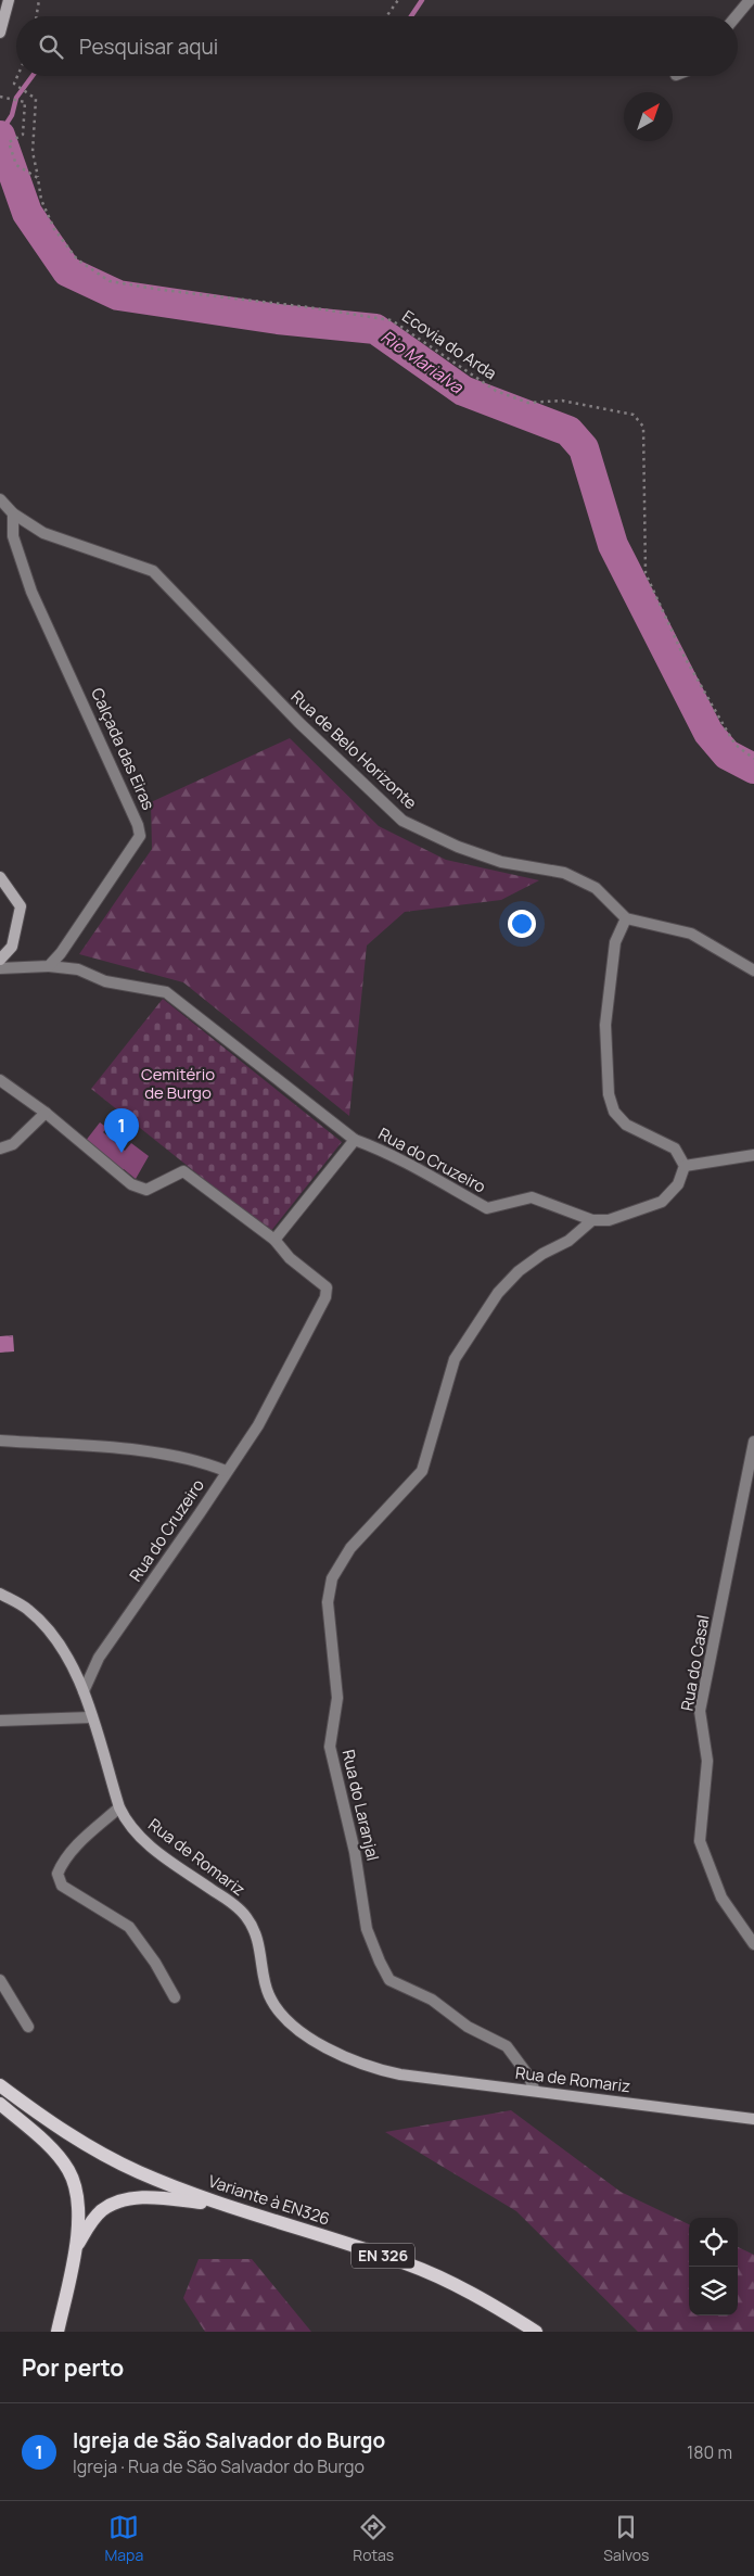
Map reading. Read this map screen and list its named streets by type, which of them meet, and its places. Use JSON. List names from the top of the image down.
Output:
{
  "streets": {
    "main road": ["Rua de Romariz", "Variante à EN326", "EN 326"],
    "street": [
      "Calçada das Eiras",
      "Rua de Belo Horizonte",
      "Rua do Cruzeiro",
      "Rua do Casal",
      "Rua do Laranjal"
    ],
    "path": ["Ecovia do Arda"]
  },
  "crossings": [
    ["Calçada das Eiras", "Rua de Belo Horizonte"],
    ["Rua do Cruzeiro", "Rua do Laranjal"],
    ["Rua do Cruzeiro", "Rua de Romariz"],
    ["Rua do Laranjal", "Rua de Romariz"]
  ],
  "water": ["Rio Marialva"],
  "parks": ["Cemitério de Burgo"],
  "north": "top right",
  "page": {
    "search": "Pesquisar aqui",
    "pins": "1",
    "heading": "Por perto",
    "list": [
      {
        "mark": "1",
        "name": "Igreja de São Salvador do Burgo",
        "note": "Igreja · Rua de São Salvador do Burgo",
        "value": "180 m"
      }
    ],
    "nav": ["Mapa", "Rotas", "Salvos"]
  }
}
